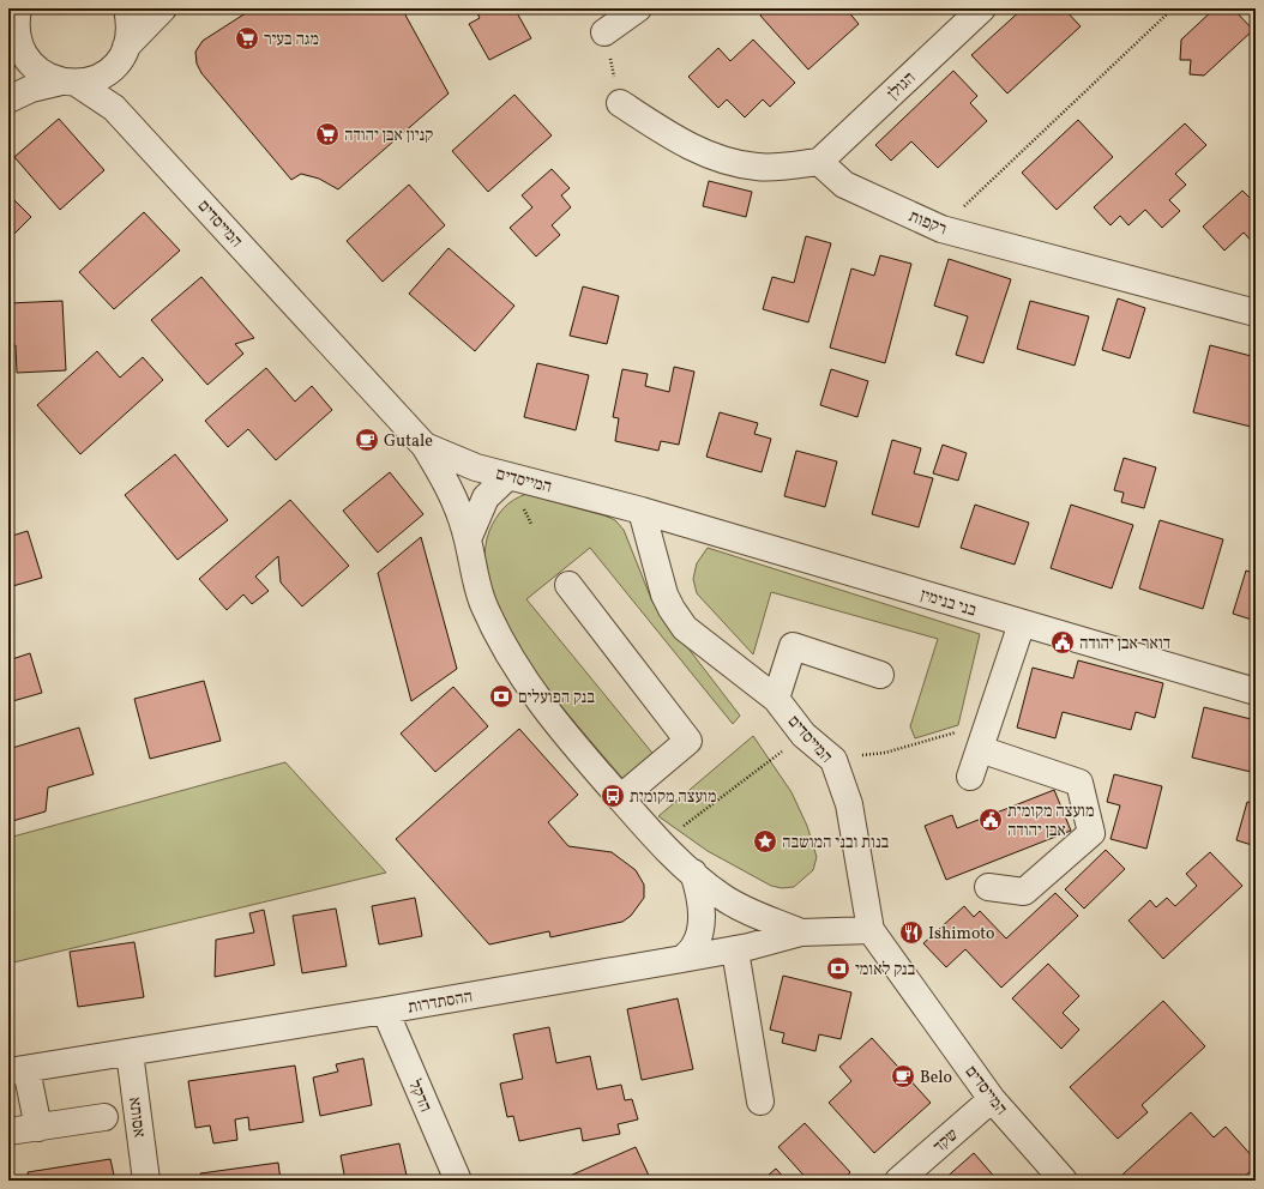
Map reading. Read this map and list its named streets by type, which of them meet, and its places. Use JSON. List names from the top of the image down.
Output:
{
  "streets": {
    "street": [
      "הגולן",
      "רקפות",
      "המייסדים",
      "בני בנימין",
      "ההסתדרות",
      "הדקל",
      "אסותא",
      "שקד"
    ]
  },
  "crossings": [
    ["הגולן", "רקפות"],
    ["המייסדים", "בני בנימין"],
    ["המייסדים", "ההסתדרות"],
    ["המייסדים", "שקד"],
    ["ההסתדרות", "הדקל"],
    ["ההסתדרות", "אסותא"]
  ],
  "places": {
    "supermarket": ["מגה בעיר", "קניון אבן יהודה"],
    "cafe": ["Gutale", "Belo"],
    "public building": ["דואר אבן יהודה", "מועצה מקומית אבן יהודה"],
    "bank": ["בנק הפועלים", "בנק לאומי"],
    "bus stop": ["מועצה מקומית"],
    "place": ["בנות ובני המושבה"],
    "restaurant": ["Ishimoto"]
  }
}
